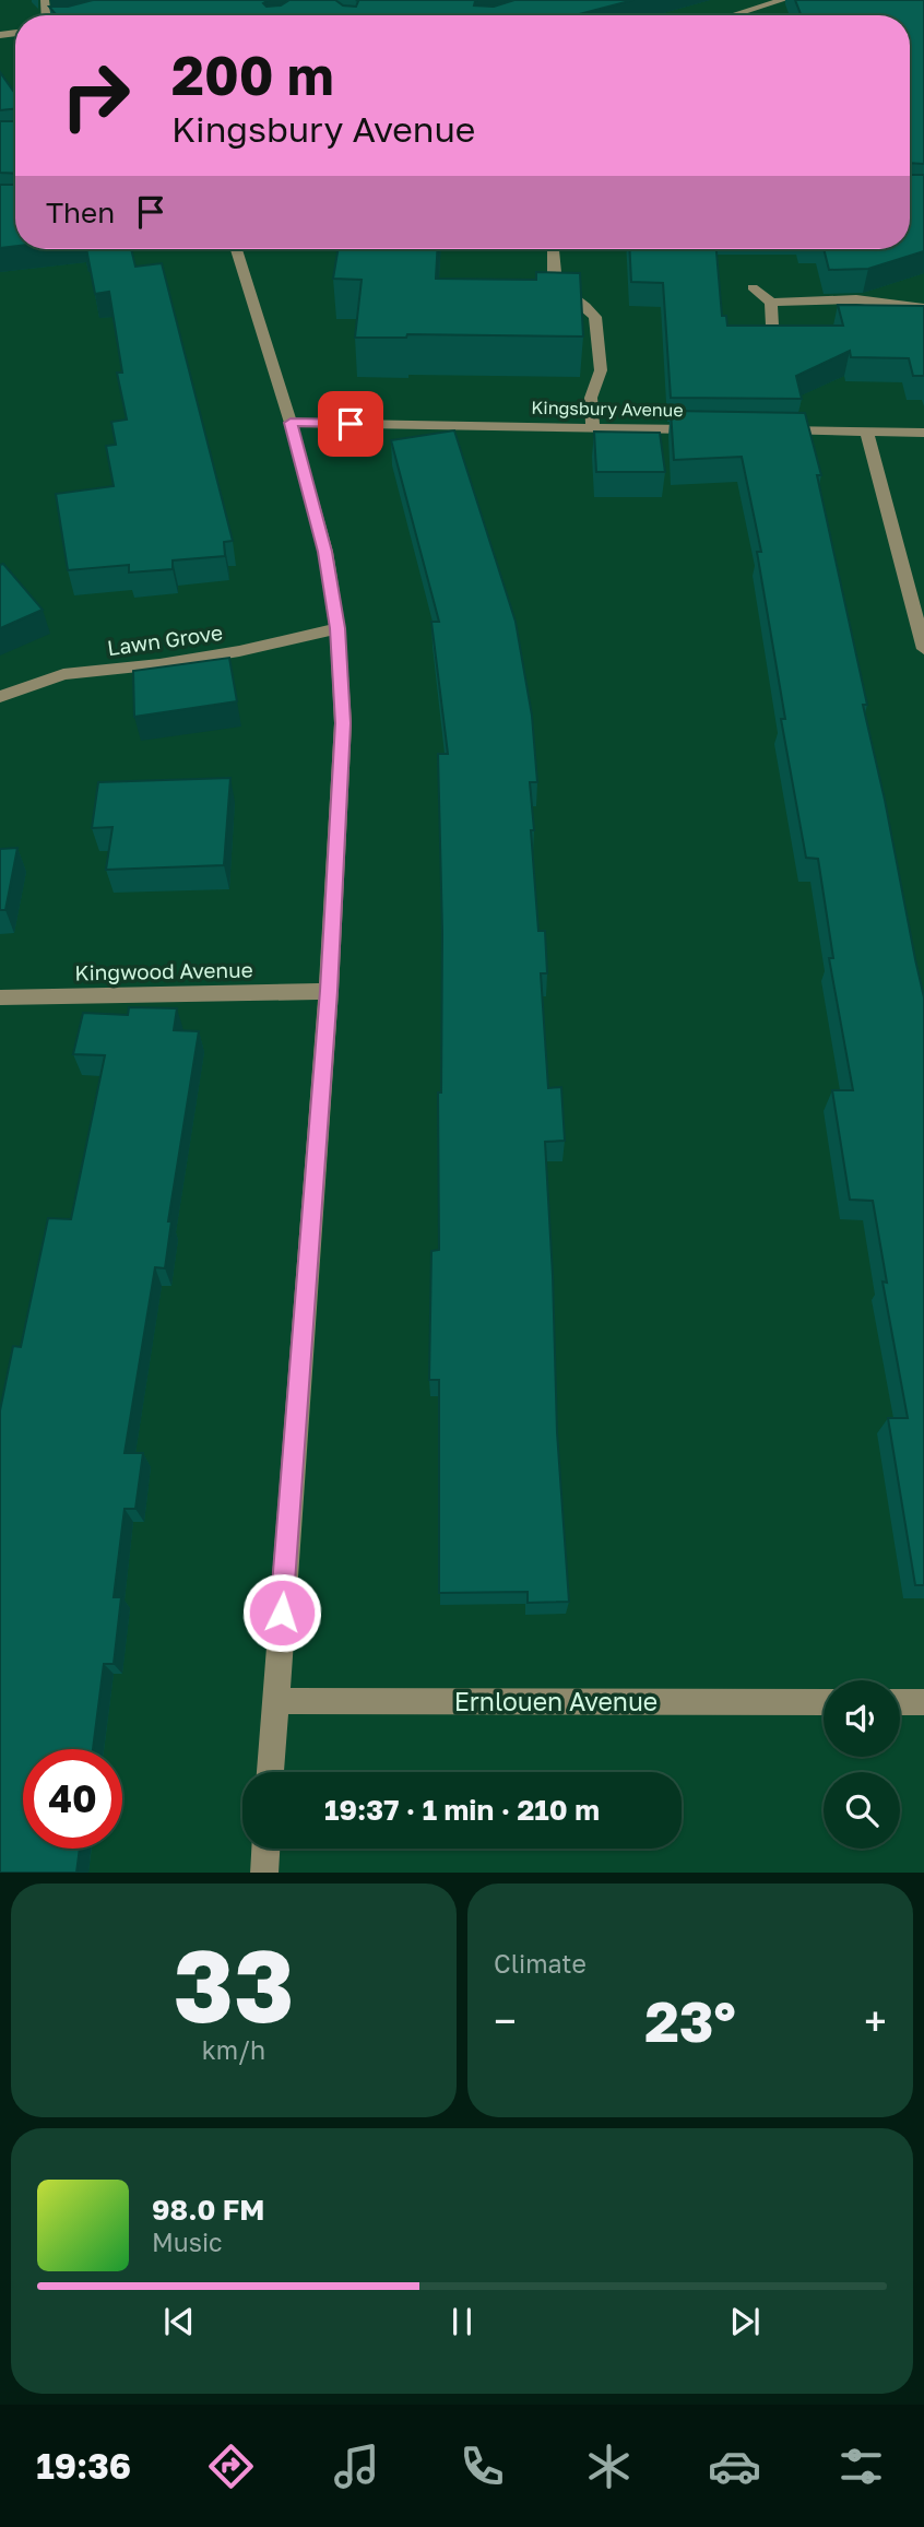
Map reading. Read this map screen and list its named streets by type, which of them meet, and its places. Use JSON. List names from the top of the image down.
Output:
{
  "streets": {
    "street": [
      "Kingsbury Avenue",
      "Lawn Grove",
      "Kingwood Avenue",
      "Ernlouen Avenue"
    ]
  },
  "page": {
    "turn": ["200 m", "Kingsbury Avenue"],
    "then": "Then",
    "limit": "40",
    "trip": "19:37 · 1 min · 210 m",
    "tile": [
      ["33", "km/h"],
      "Climate"
    ],
    "heat": ["−", "23°", "+"],
    "song": ["98.0 FM", "Music"],
    "tabs": "19:36"
  }
}
